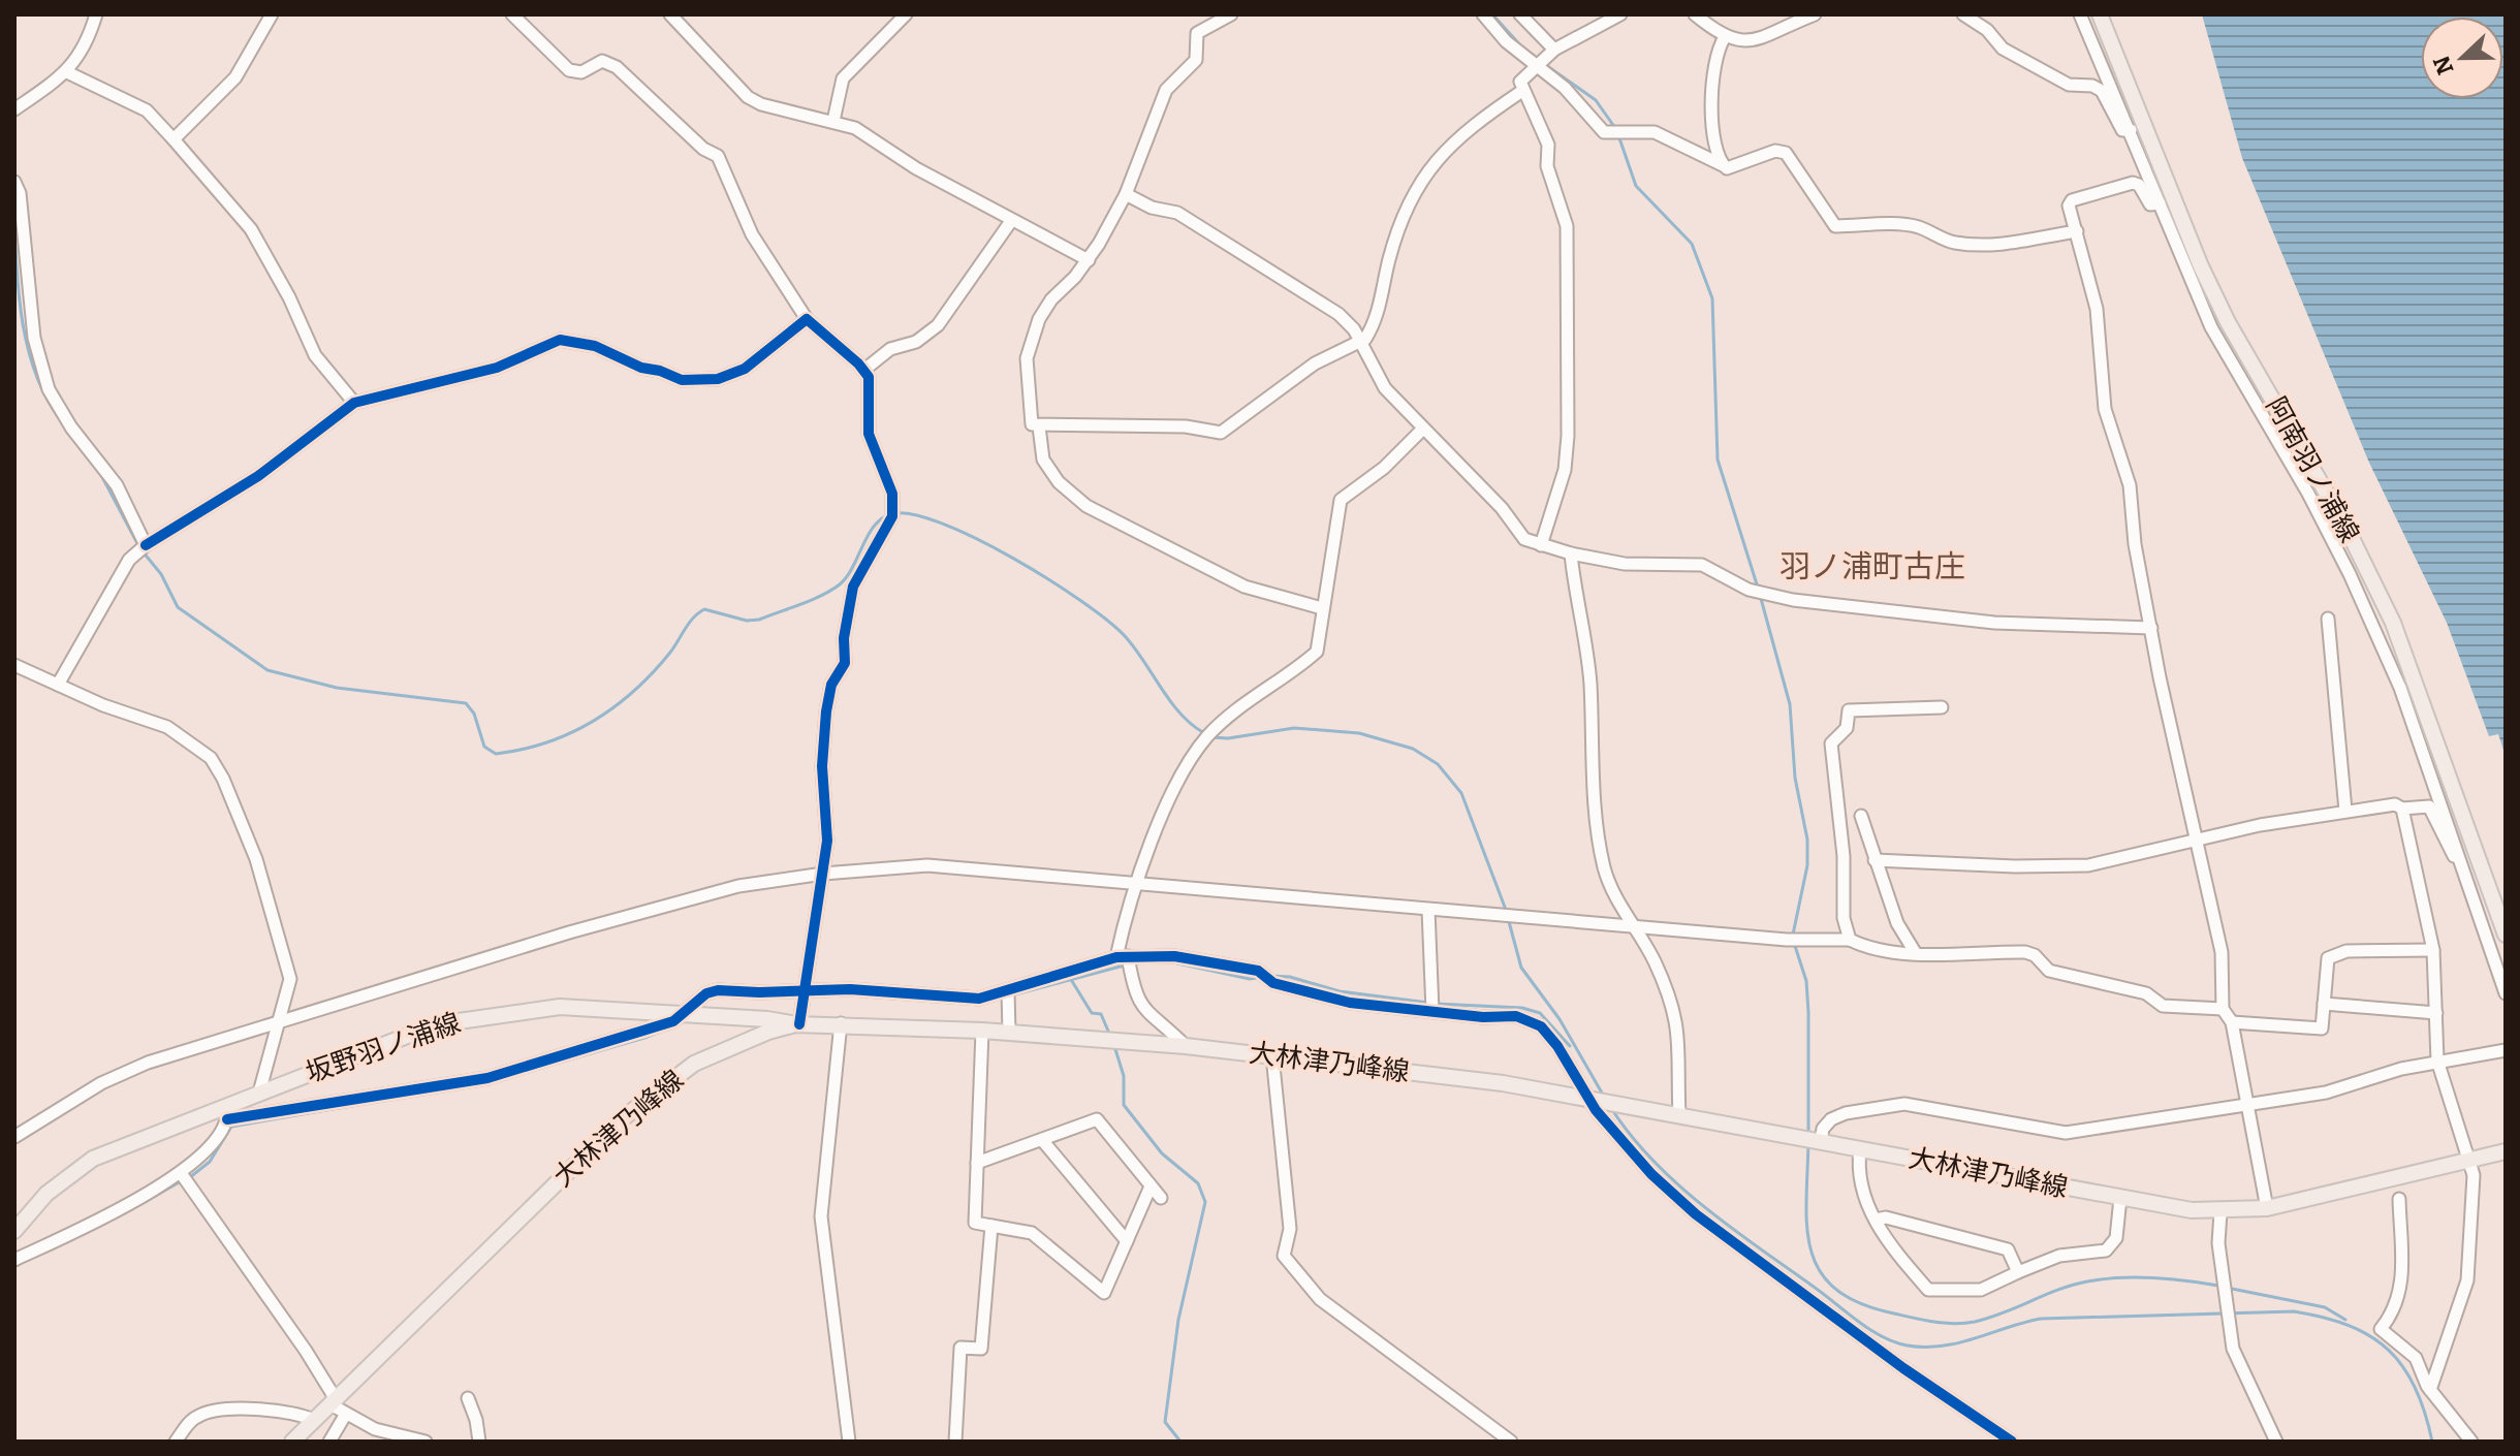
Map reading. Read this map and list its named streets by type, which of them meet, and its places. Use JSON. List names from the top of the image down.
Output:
{
  "streets": {
    "main road": ["阿南羽ノ浦線", "坂野羽ノ浦線", "大林津乃峰線"]
  },
  "crossings": [
    ["坂野羽ノ浦線", "大林津乃峰線"]
  ],
  "districts": ["羽ノ浦町古庄"],
  "north": "left"
}
